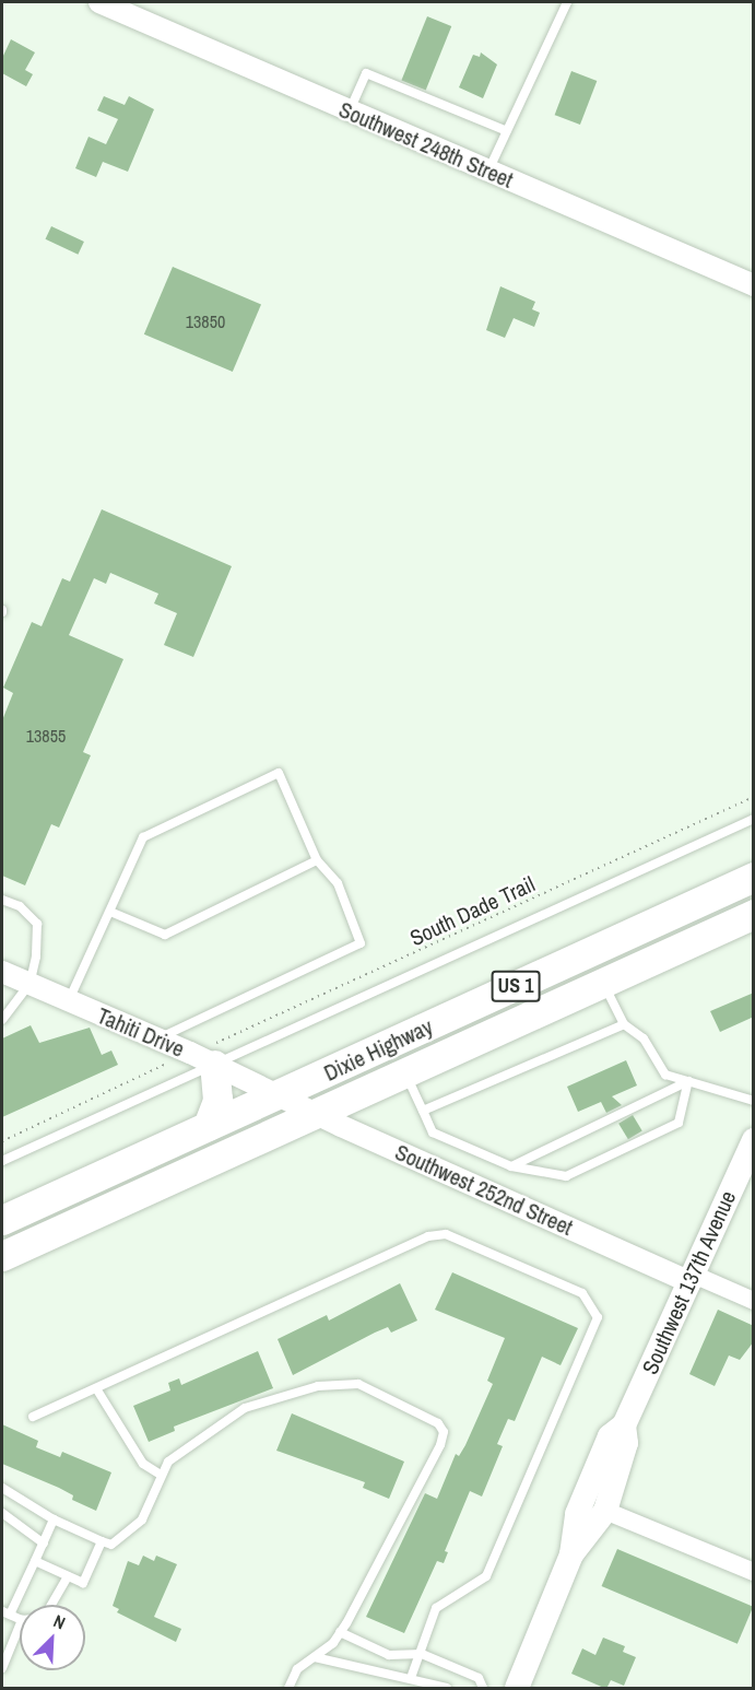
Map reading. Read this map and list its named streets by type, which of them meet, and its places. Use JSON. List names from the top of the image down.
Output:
{
  "streets": {
    "highway": ["US 1", "Dixie Highway"],
    "main road": ["Southwest 137th Avenue"],
    "street": ["Southwest 248th Street", "Tahiti Drive", "Southwest 252nd Street"],
    "path": ["South Dade Trail"]
  },
  "crossings": [
    ["South Dade Trail", "Tahiti Drive"],
    ["Tahiti Drive", "Dixie Highway"],
    ["Tahiti Drive", "Southwest 252nd Street"],
    ["Dixie Highway", "Southwest 252nd Street"],
    ["Southwest 252nd Street", "Southwest 137th Avenue"]
  ],
  "house_numbers": ["13850", "13855"],
  "north": "top right"
}
